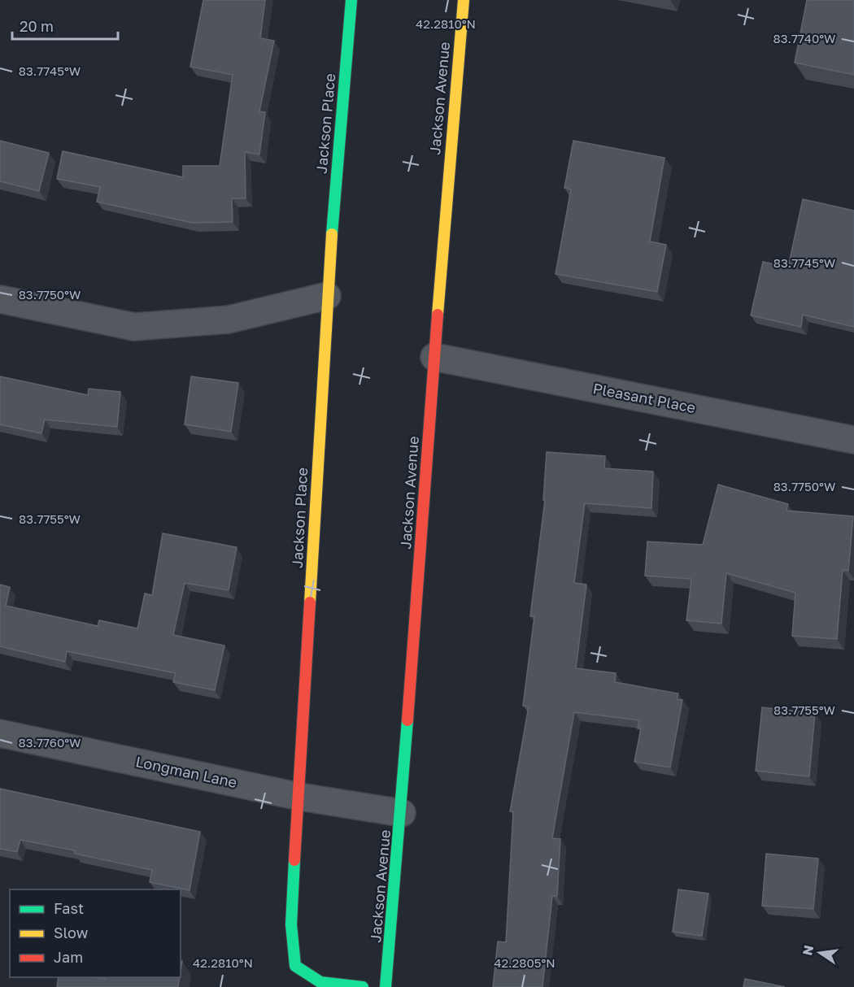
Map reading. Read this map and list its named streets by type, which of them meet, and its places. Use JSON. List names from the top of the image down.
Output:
{
  "streets": {
    "street": [
      "Jackson Avenue",
      "Jackson Place",
      "Pleasant Place",
      "Longman Lane"
    ]
  },
  "crossings": [
    ["Jackson Avenue", "Pleasant Place"],
    ["Jackson Avenue", "Longman Lane"],
    ["Jackson Place", "Longman Lane"]
  ],
  "legend": ["Fast", "Slow", "Jam"],
  "scale_bar": "20 m",
  "north": "left",
  "coordinates": [
    "42.2810°N",
    "83.7740°W",
    "83.7745°W",
    "83.7750°W",
    "83.7755°W",
    "83.7760°W",
    "42.2805°N"
  ]
}
